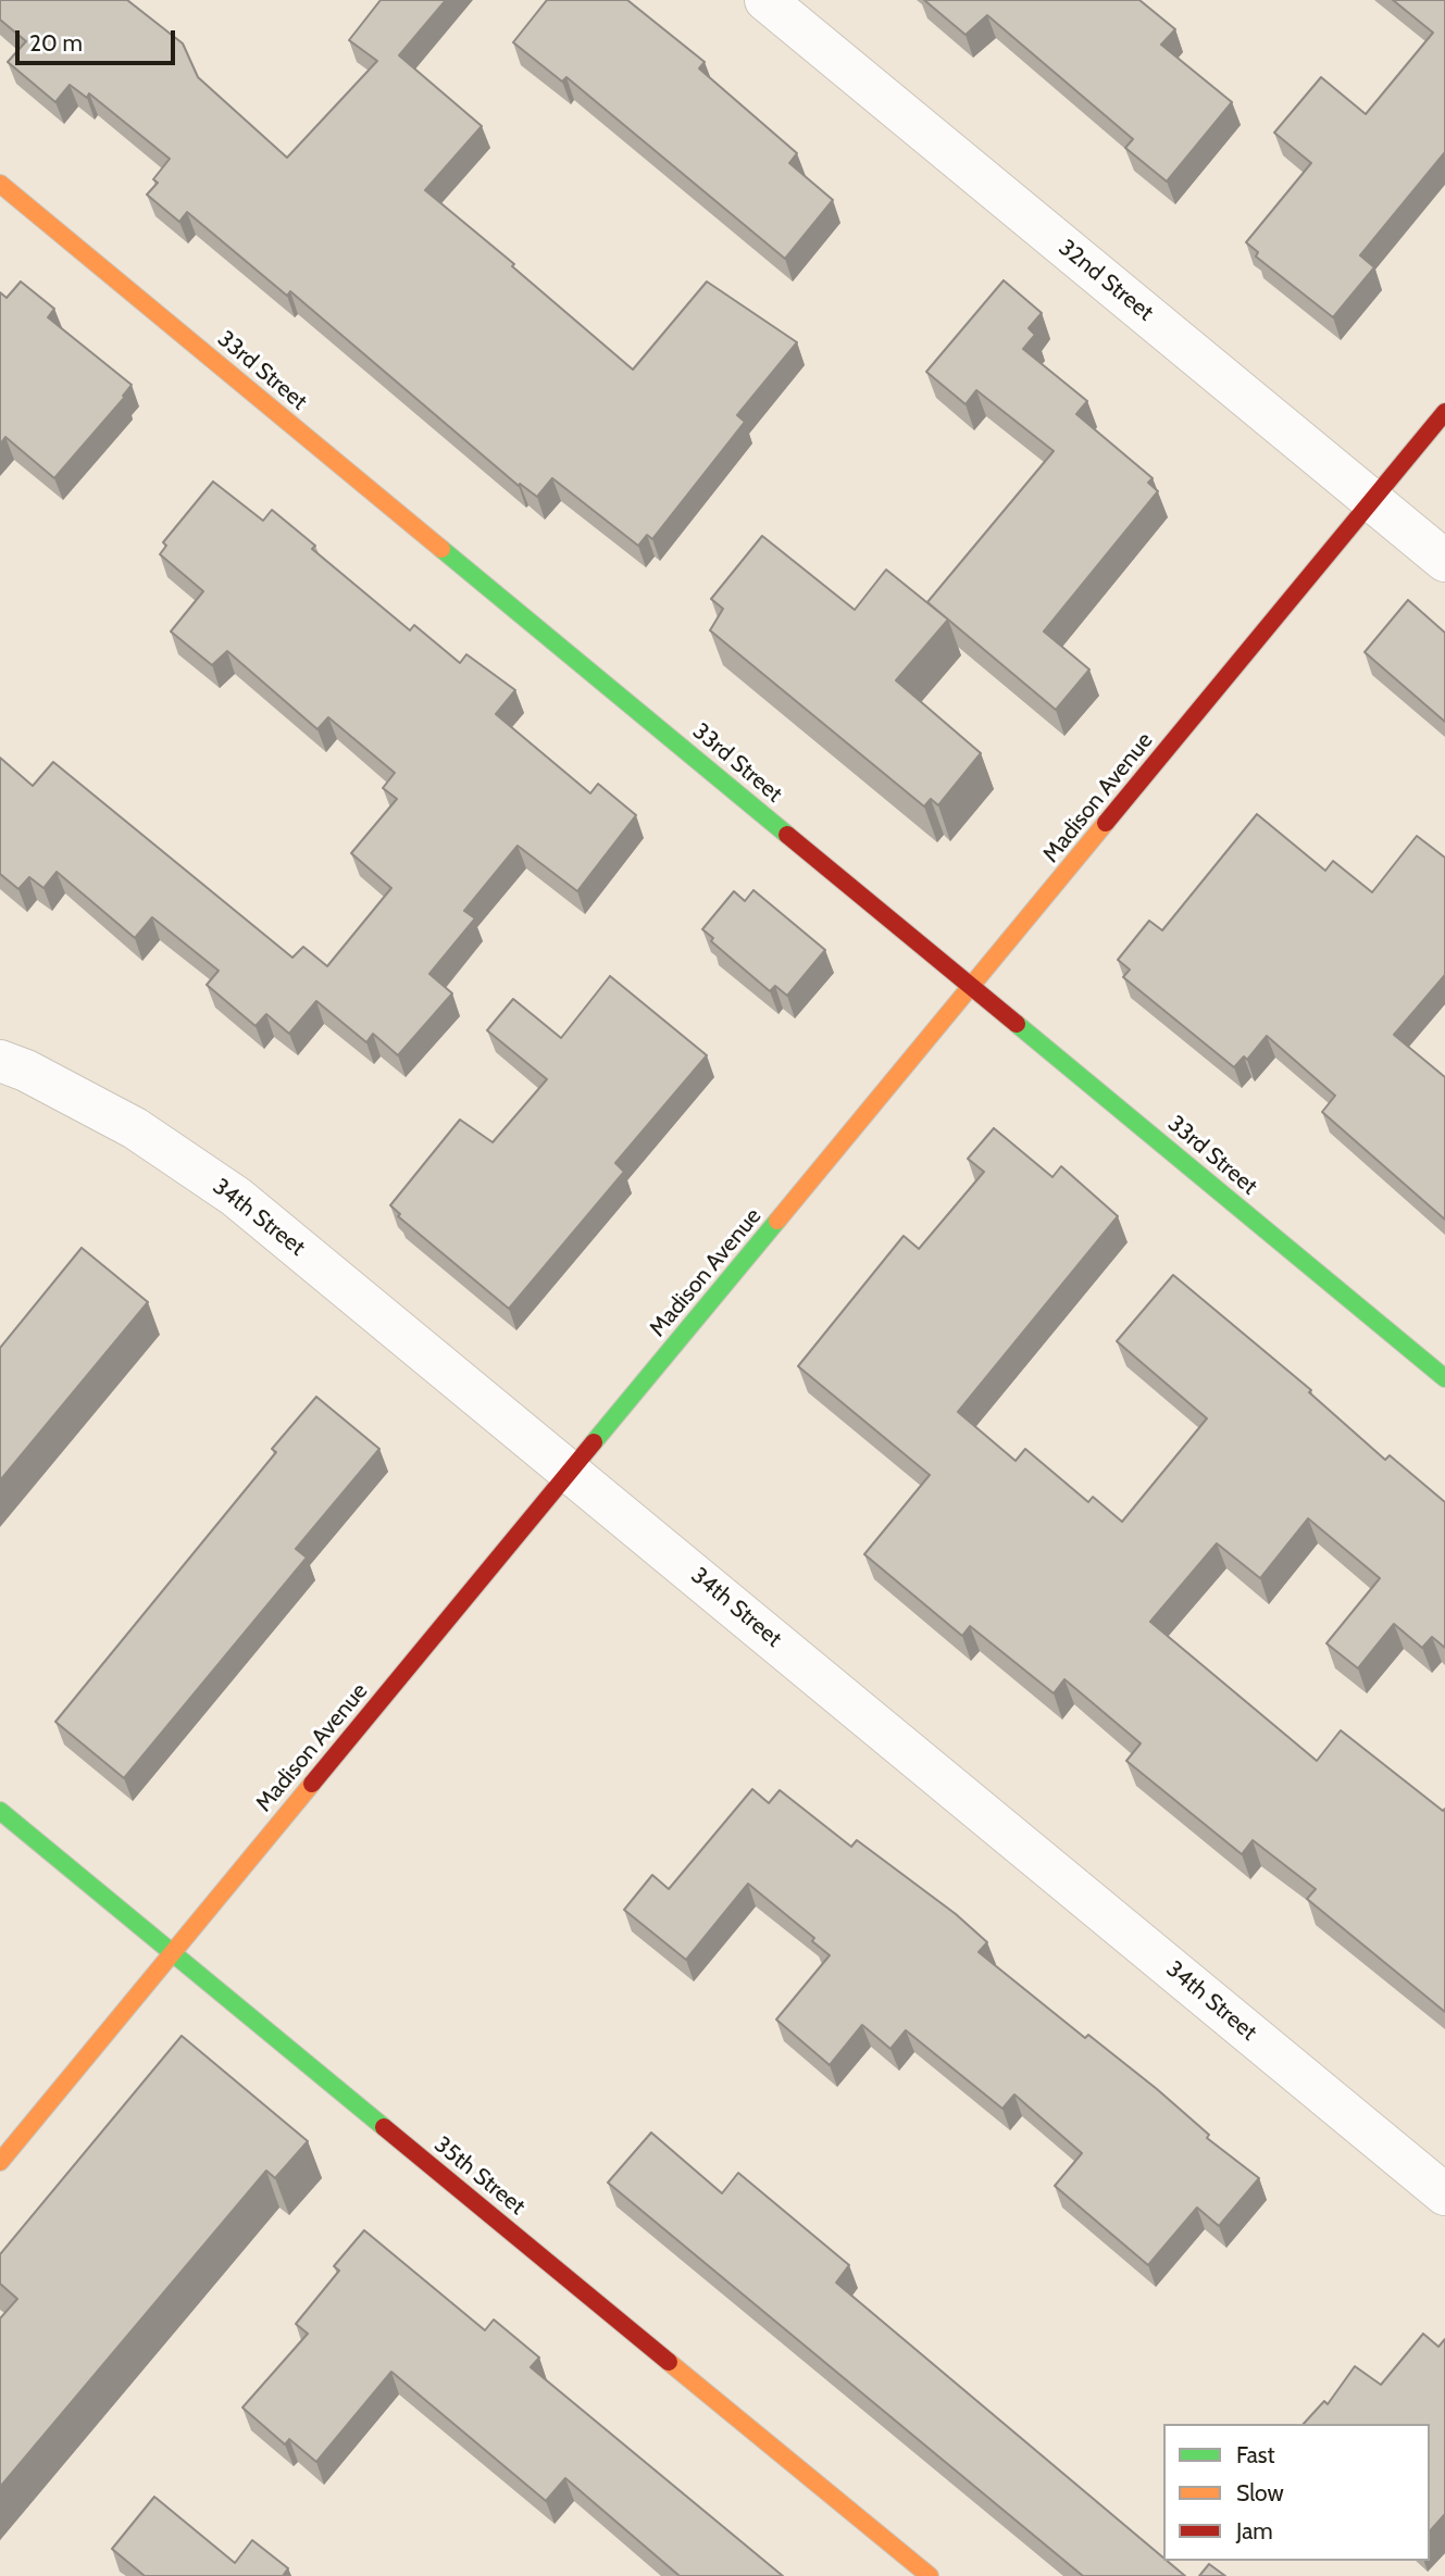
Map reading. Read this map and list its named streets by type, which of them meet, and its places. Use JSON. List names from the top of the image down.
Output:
{
  "streets": {
    "street": [
      "32nd Street",
      "33rd Street",
      "Madison Avenue",
      "34th Street",
      "35th Street"
    ]
  },
  "crossings": [
    ["32nd Street", "Madison Avenue"],
    ["33rd Street", "Madison Avenue"],
    ["Madison Avenue", "34th Street"],
    ["Madison Avenue", "35th Street"]
  ],
  "legend": ["Fast", "Slow", "Jam"],
  "scale_bar": "20 m"
}
